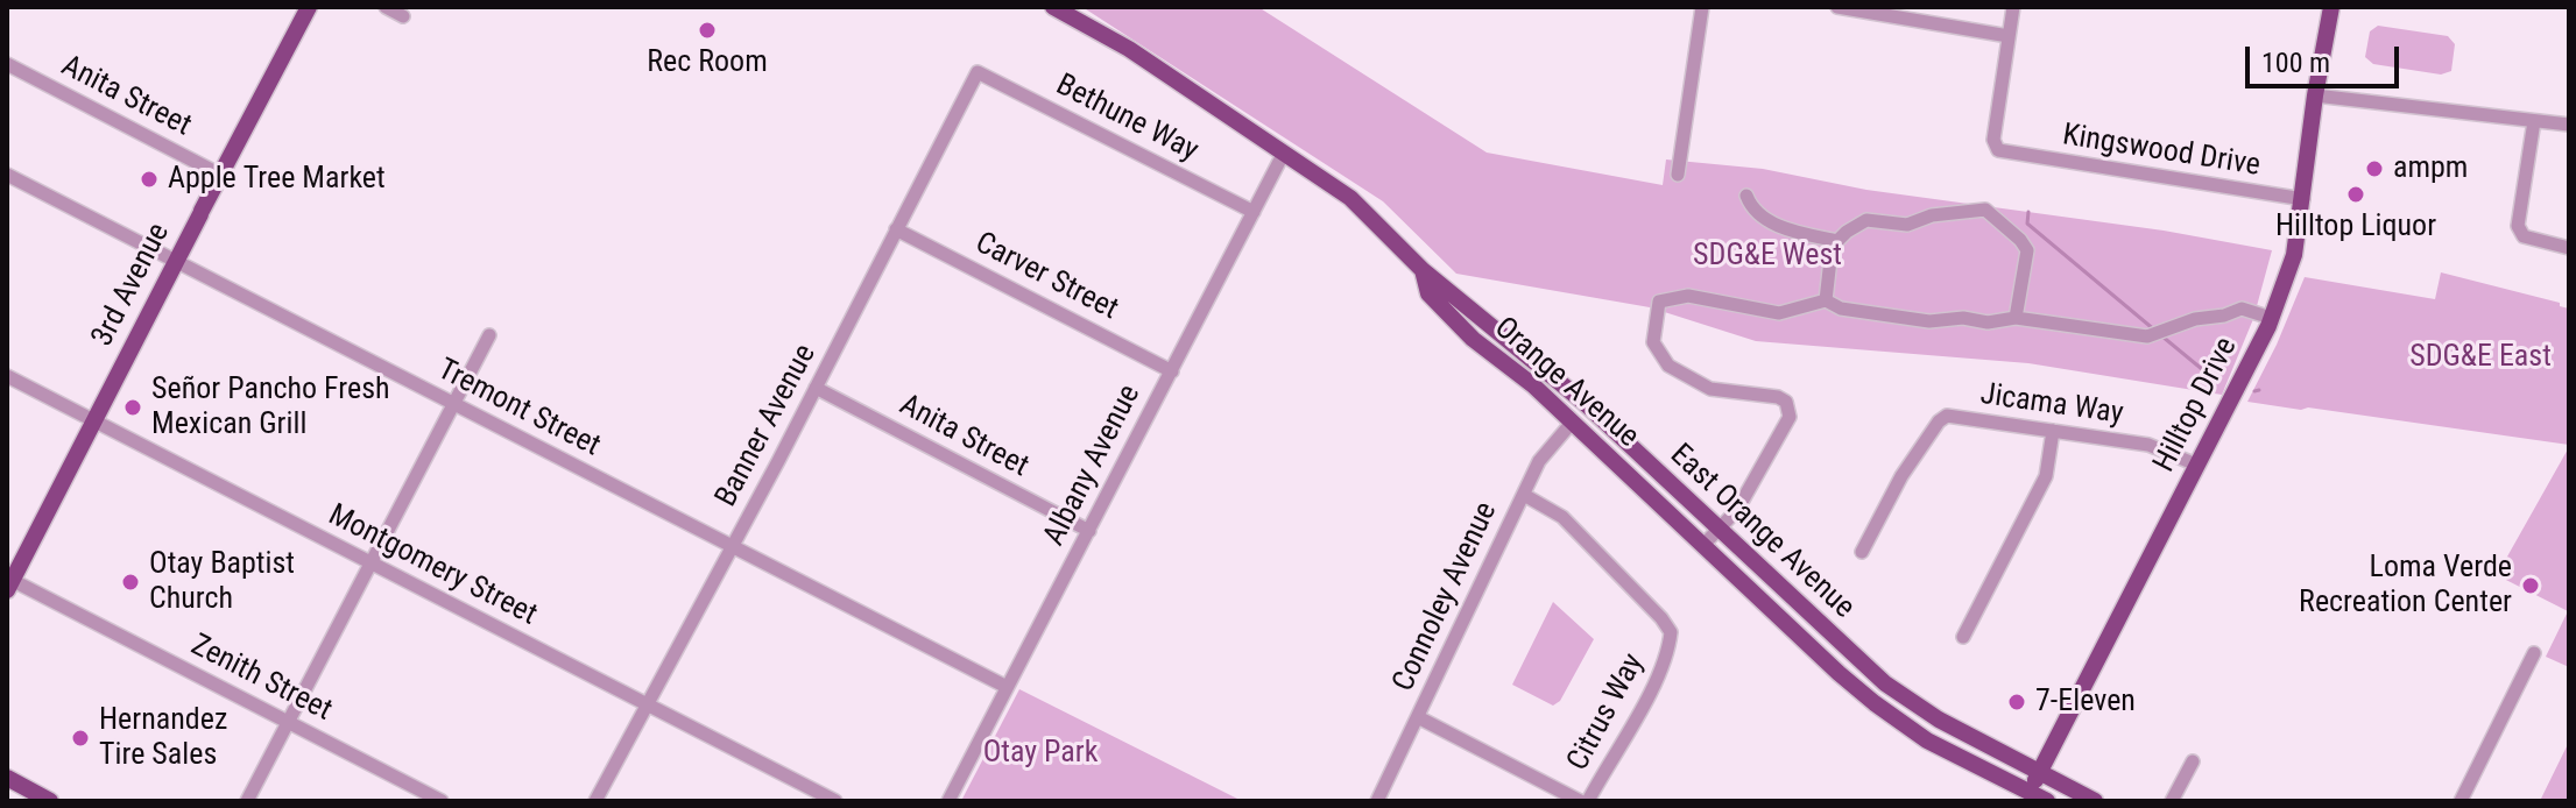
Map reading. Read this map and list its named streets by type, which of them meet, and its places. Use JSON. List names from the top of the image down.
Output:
{
  "streets": {
    "main road": [
      "3rd Avenue",
      "Orange Avenue",
      "Hilltop Drive",
      "East Orange Avenue"
    ],
    "street": [
      "Anita Street",
      "Bethune Way",
      "Kingswood Drive",
      "Carver Street",
      "Jicama Way",
      "Tremont Street",
      "Banner Avenue",
      "Albany Avenue",
      "Montgomery Street",
      "Connoley Avenue",
      "Zenith Street",
      "Citrus Way"
    ]
  },
  "crossings": [
    ["Anita Street", "3rd Avenue"],
    ["Anita Street", "Banner Avenue"],
    ["Anita Street", "Albany Avenue"],
    ["Bethune Way", "Banner Avenue"],
    ["Bethune Way", "Albany Avenue"],
    ["Kingswood Drive", "Hilltop Drive"],
    ["Carver Street", "Banner Avenue"],
    ["Carver Street", "Albany Avenue"],
    ["3rd Avenue", "Tremont Street"],
    ["3rd Avenue", "Montgomery Street"],
    ["3rd Avenue", "Zenith Street"],
    ["Orange Avenue", "Hilltop Drive"],
    ["Orange Avenue", "Albany Avenue"],
    ["Orange Avenue", "East Orange Avenue"],
    ["Orange Avenue", "Connoley Avenue"],
    ["Jicama Way", "Hilltop Drive"],
    ["Hilltop Drive", "East Orange Avenue"],
    ["Tremont Street", "Banner Avenue"],
    ["Tremont Street", "Albany Avenue"],
    ["Banner Avenue", "Montgomery Street"],
    ["Connoley Avenue", "Citrus Way"]
  ],
  "parks": ["SDG&E West", "SDG&E East", "Otay Park"],
  "places": [
    "Rec Room",
    "ampm",
    "Apple Tree Market",
    "Hilltop Liquor",
    "Señor Pancho Fresh Mexican Grill",
    "Otay Baptist Church",
    "Loma Verde Recreation Center",
    "7-Eleven",
    "Hernandez Tire Sales"
  ],
  "scale_bar": "100 m"
}
